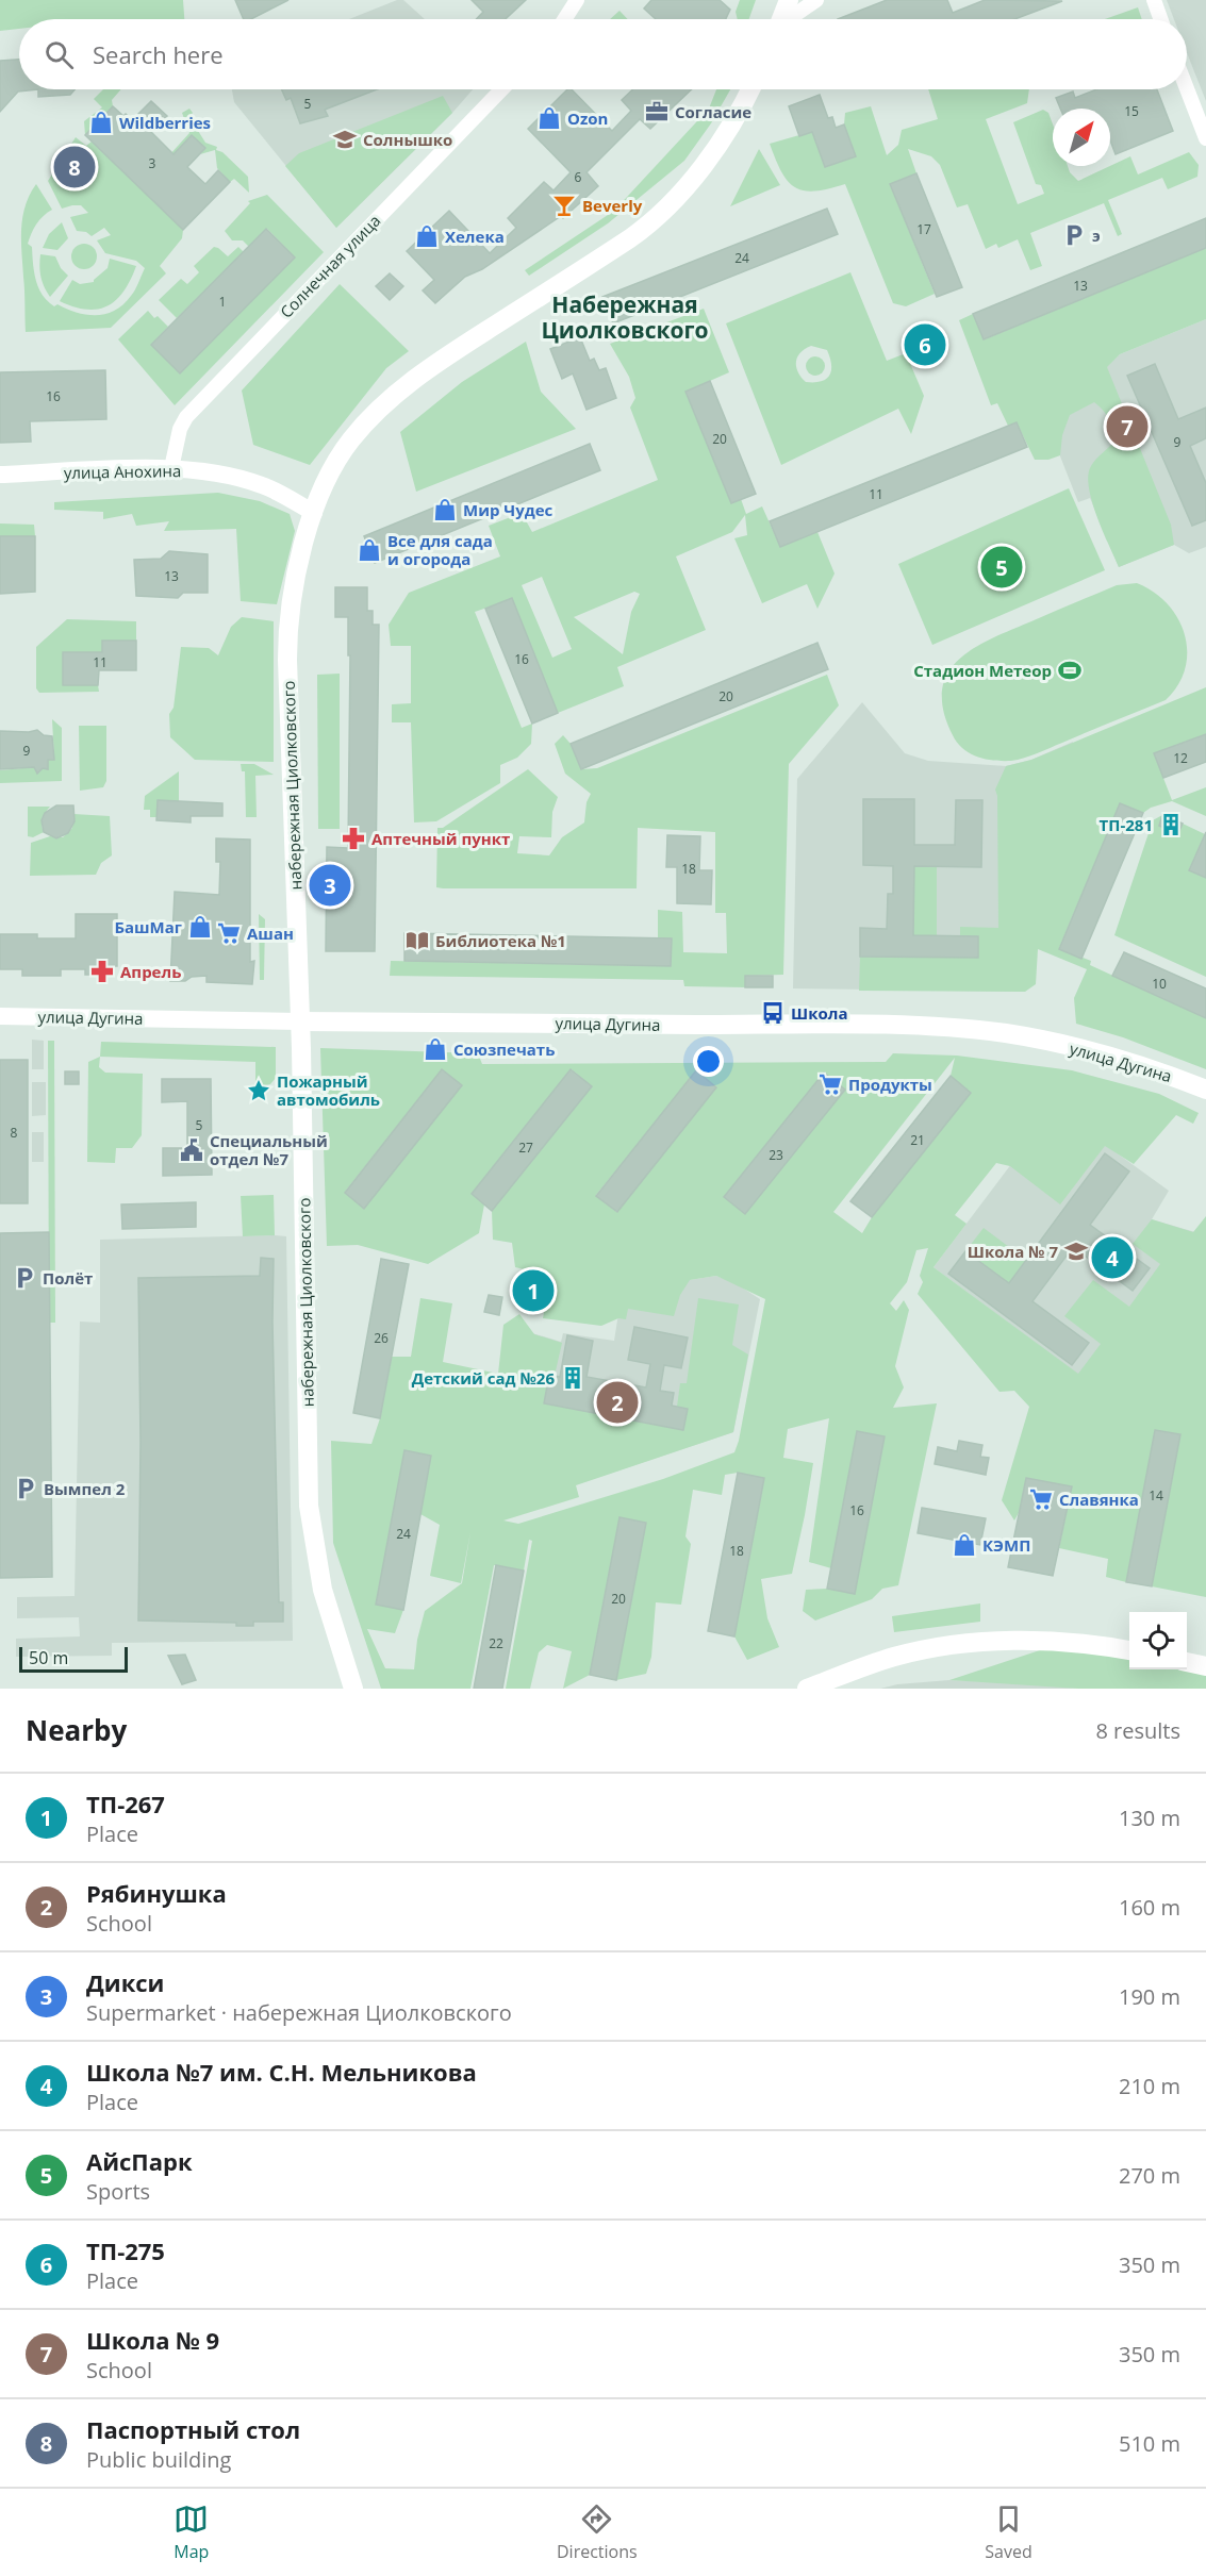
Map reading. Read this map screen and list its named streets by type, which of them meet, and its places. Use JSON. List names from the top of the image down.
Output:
{
  "streets": {
    "main road": ["набережная Циолковского", "улица Дугина"],
    "street": ["Солнечная улица", "улица Анохина"]
  },
  "crossings": [
    ["Солнечная улица", "улица Анохина"],
    ["улица Анохина", "набережная Циолковского"],
    ["набережная Циолковского", "улица Дугина"]
  ],
  "districts": ["Набережная Циолковского"],
  "places": {
    "office": ["Согласие"],
    "shop": [
      "Ozon",
      "Wildberries",
      "Хелека",
      "Мир Чудес",
      "Все для сада и огорода",
      "БашМаг",
      "Союзпечать",
      "КЭМП"
    ],
    "school or university": ["Солнышко", "Школа № 7"],
    "bar": ["Beverly"],
    "parking": ["э", "Полёт", "Вымпел 2"],
    "sports": ["Стадион Метеор"],
    "building": ["ТП-281", "Детский сад №26"],
    "pharmacy": ["Аптечный пункт", "Апрель"],
    "supermarket": ["Ашан", "Продукты", "Славянка"],
    "library": ["Библиотека №1"],
    "bus stop": ["Школа"],
    "place": ["Пожарный автомобиль"],
    "public building": ["Специальный отдел №7"]
  },
  "house_numbers": [
    "5",
    "15",
    "3",
    "6",
    "17",
    "24",
    "13",
    "1",
    "16",
    "20",
    "9",
    "11",
    "13",
    "16",
    "11",
    "20",
    "9",
    "12",
    "18",
    "10",
    "5",
    "8",
    "21",
    "27",
    "23",
    "26",
    "14",
    "16",
    "24",
    "18",
    "20",
    "22"
  ],
  "scale_bar": "50 m",
  "north": "top right",
  "page": {
    "search": "Search here",
    "pins": [
      "8",
      "6",
      "7",
      "5",
      "3",
      "4",
      "1",
      "2"
    ],
    "scale": "50 m",
    "heading": ["Nearby", "8 results"],
    "list": [
      {
        "mark": "1",
        "name": "ТП-267",
        "note": "Place",
        "value": "130 m"
      },
      {
        "mark": "2",
        "name": "Рябинушка",
        "note": "School",
        "value": "160 m"
      },
      {
        "mark": "3",
        "name": "Дикси",
        "note": "Supermarket · набережная Циолковского",
        "value": "190 m"
      },
      {
        "mark": "4",
        "name": "Школа №7 им. С.Н. Мельникова",
        "note": "Place",
        "value": "210 m"
      },
      {
        "mark": "5",
        "name": "АйсПарк",
        "note": "Sports",
        "value": "270 m"
      },
      {
        "mark": "6",
        "name": "ТП-275",
        "note": "Place",
        "value": "350 m"
      },
      {
        "mark": "7",
        "name": "Школа № 9",
        "note": "School",
        "value": "350 m"
      },
      {
        "mark": "8",
        "name": "Паспортный стол",
        "note": "Public building",
        "value": "510 m"
      }
    ],
    "nav": ["Map", "Directions", "Saved"]
  }
}
